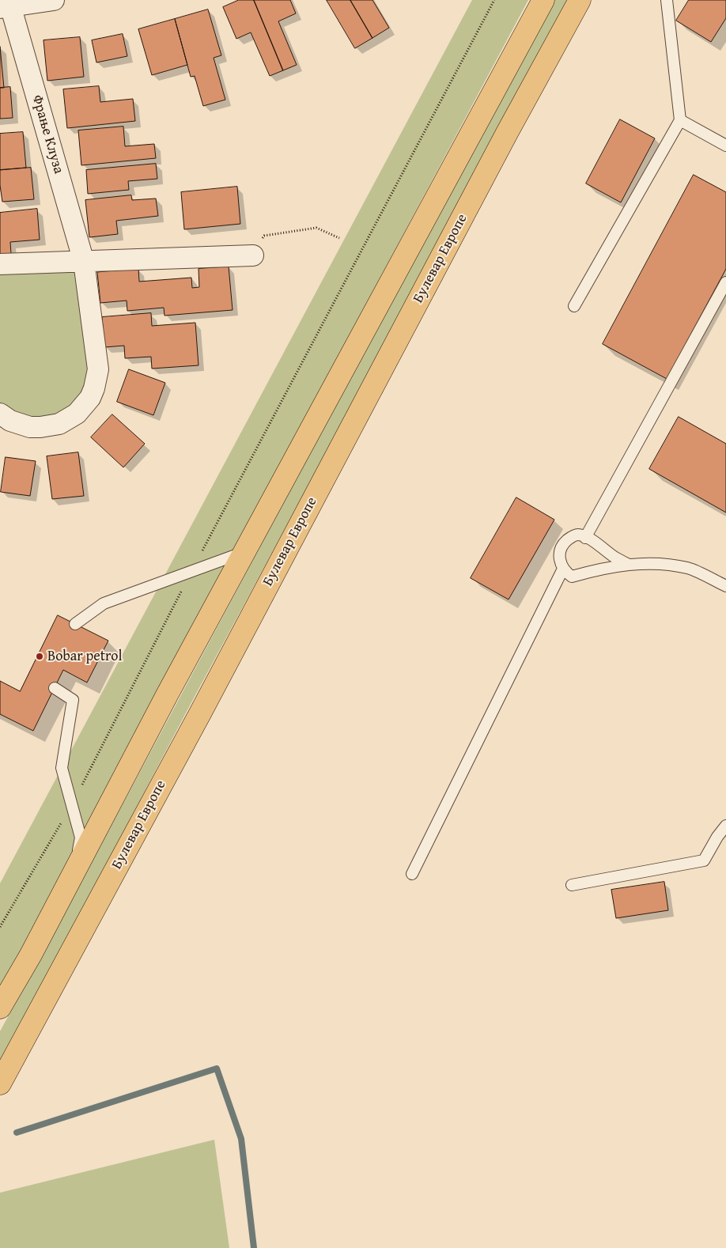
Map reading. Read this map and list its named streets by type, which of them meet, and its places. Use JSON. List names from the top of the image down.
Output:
{
  "streets": {
    "main road": ["Булевар Европе"],
    "street": ["Фрање Клуза"]
  },
  "places": ["Bobar petrol"]
}
